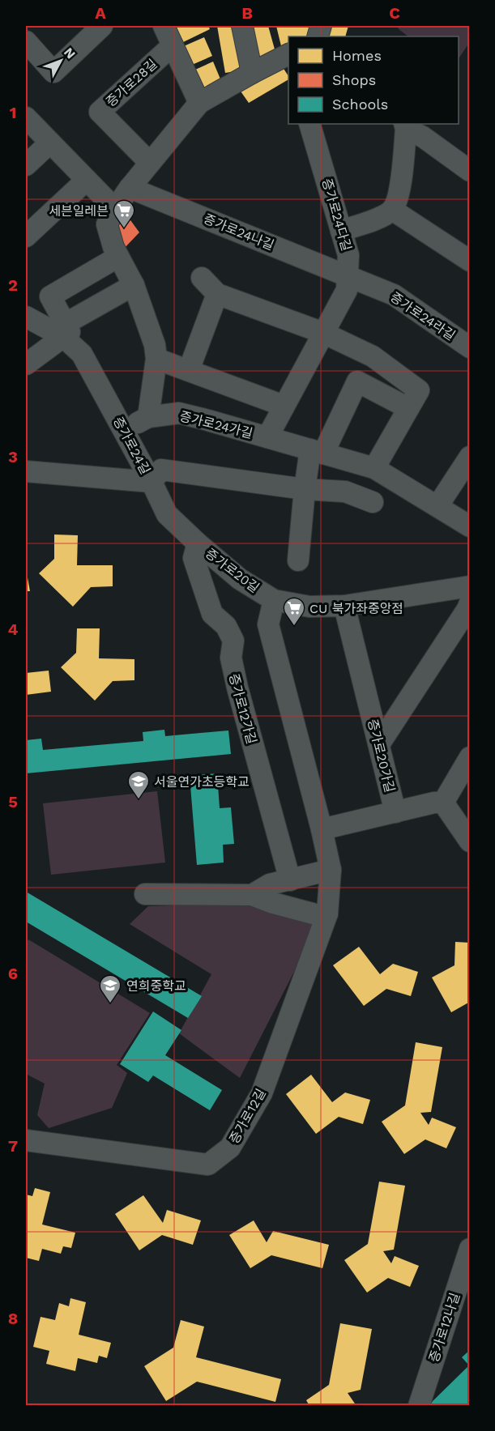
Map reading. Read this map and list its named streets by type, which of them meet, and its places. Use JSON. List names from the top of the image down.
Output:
{
  "streets": {
    "street": [
      "증가로28길",
      "증가로24다길",
      "증가로24나길",
      "증가로24라길",
      "증가로24가길",
      "증가로24길",
      "증가로20길",
      "증가로12가길",
      "증가로20가길",
      "증가로12길",
      "증가로12나길"
    ]
  },
  "crossings": [
    ["증가로24다길", "증가로24나길"],
    ["증가로24다길", "증가로24라길"],
    ["증가로24다길", "증가로24가길"],
    ["증가로24나길", "증가로24라길"],
    ["증가로24가길", "증가로24길"],
    ["증가로24길", "증가로20길"],
    ["증가로20길", "증가로12가길"],
    ["증가로20길", "증가로20가길"]
  ],
  "places": {
    "supermarket": ["세븐일레븐", "CU 북가좌중앙점"],
    "school or university": ["서울연가초등학교", "연희중학교"]
  },
  "legend": ["Homes", "Shops", "Schools"],
  "north": "top right",
  "grid": {
    "columns": ["A", "B", "C"],
    "rows": [
      "1",
      "2",
      "3",
      "4",
      "5",
      "6",
      "7",
      "8"
    ]
  }
}
